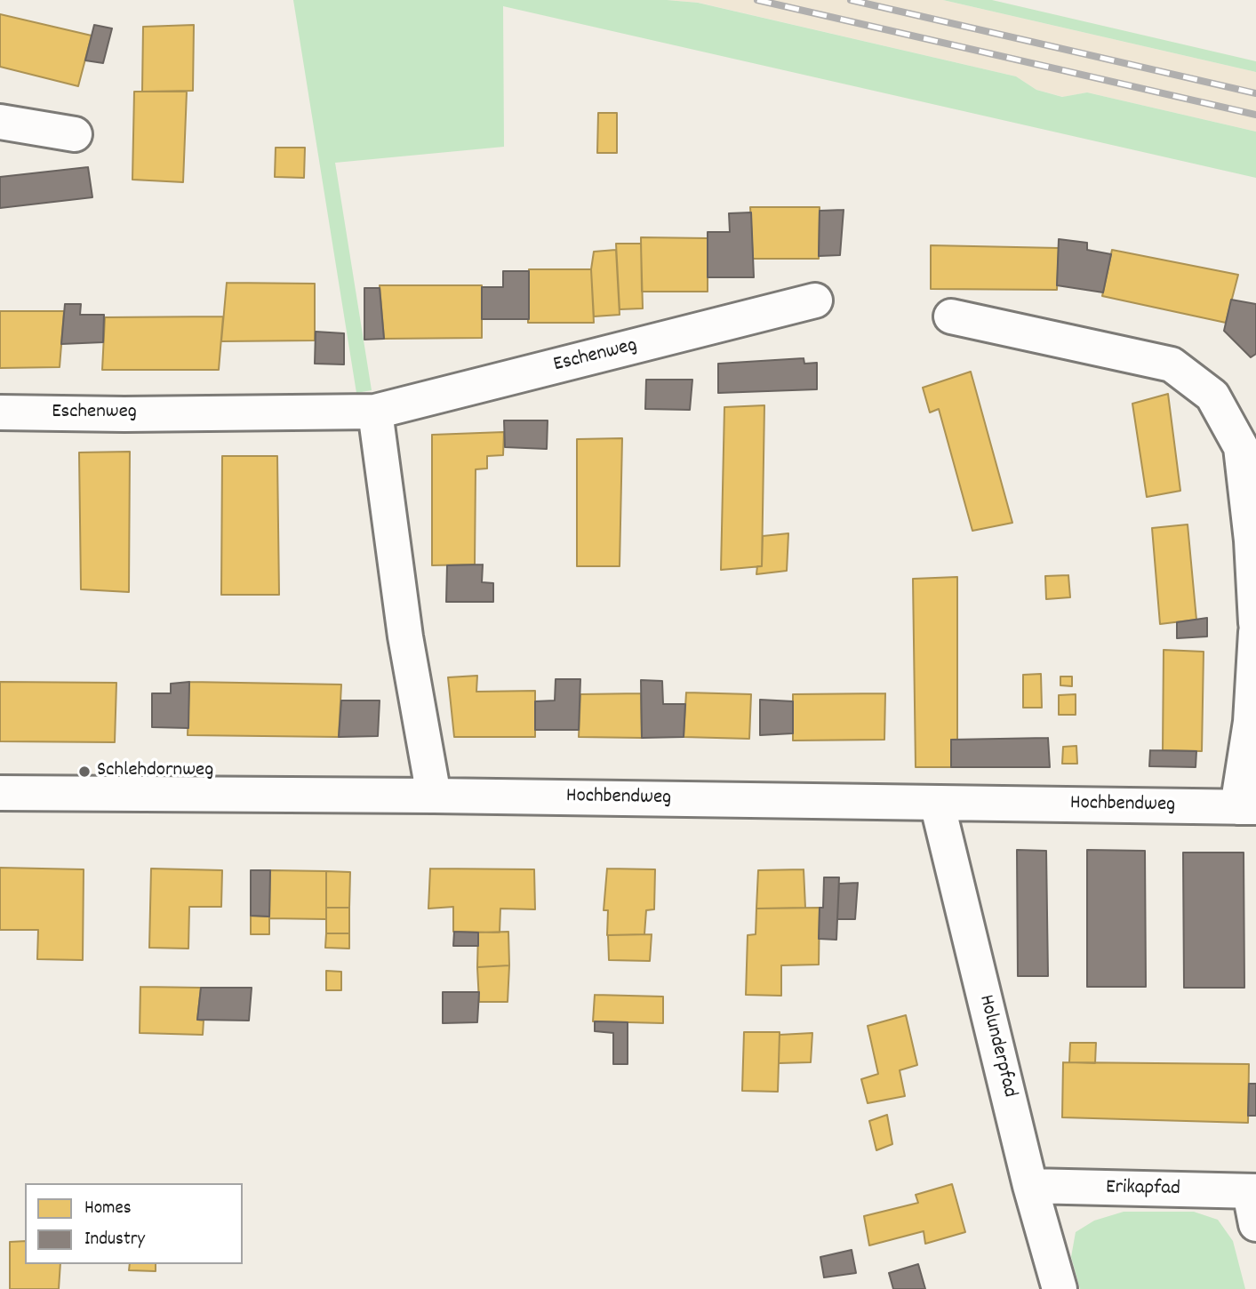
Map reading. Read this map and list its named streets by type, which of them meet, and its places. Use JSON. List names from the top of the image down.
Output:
{
  "streets": {
    "street": [
      "Eschenweg",
      "Hochbendweg",
      "Holunderpfad",
      "Erikapfad"
    ]
  },
  "crossings": [
    ["Hochbendweg", "Holunderpfad"],
    ["Holunderpfad", "Erikapfad"]
  ],
  "places": ["Schlehdornweg"],
  "legend": ["Homes", "Industry"]
}
